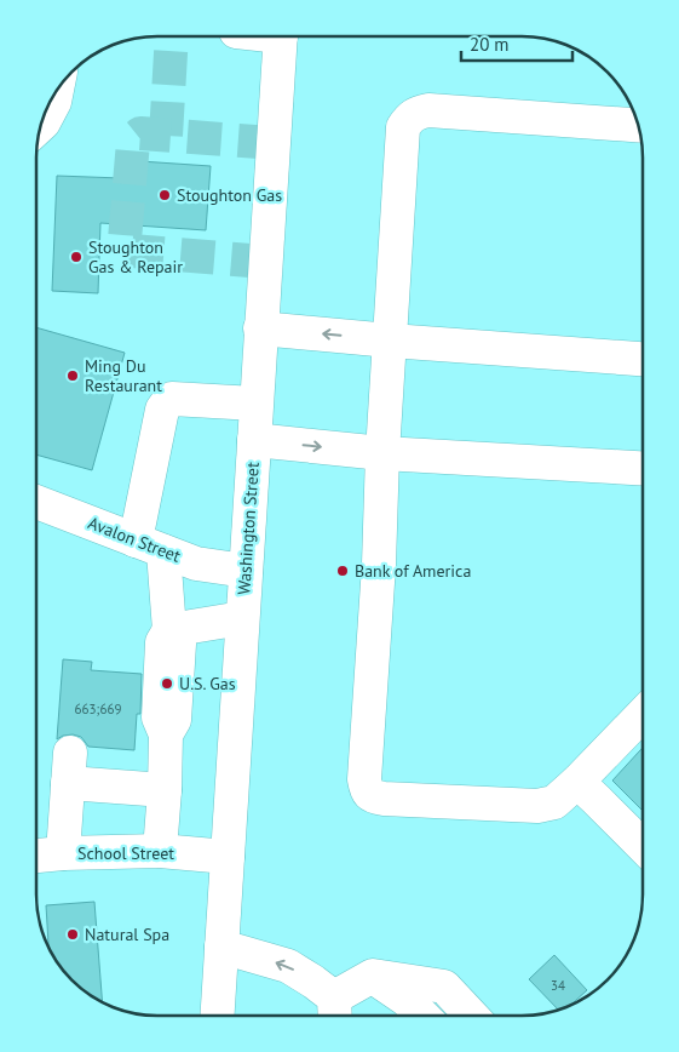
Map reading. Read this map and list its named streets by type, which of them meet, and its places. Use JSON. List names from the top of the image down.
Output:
{
  "streets": {
    "main road": ["Washington Street", "Avalon Street", "School Street"]
  },
  "crossings": [
    ["Washington Street", "Avalon Street"],
    ["Washington Street", "School Street"]
  ],
  "places": [
    "Stoughton Gas",
    "Stoughton Gas & Repair",
    "Ming Du Restaurant",
    "Bank of America",
    "U.S. Gas",
    "Natural Spa"
  ],
  "house_numbers": ["663;669", "34"],
  "scale_bar": "20 m"
}
